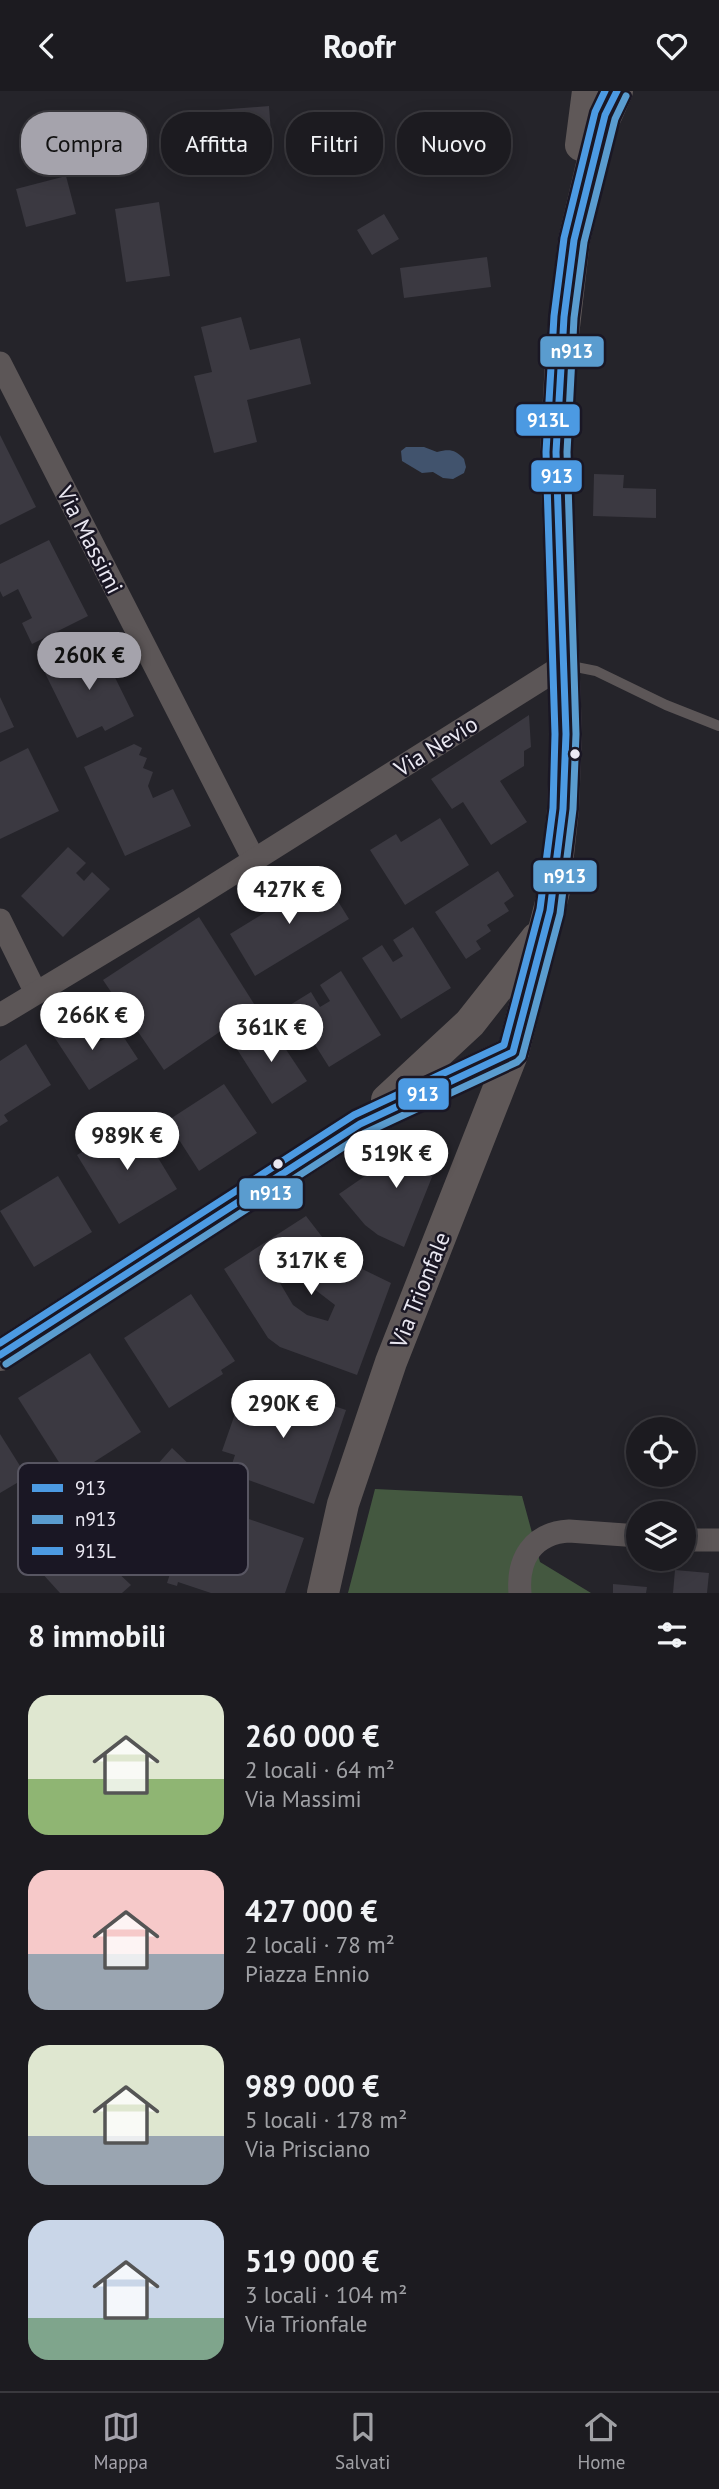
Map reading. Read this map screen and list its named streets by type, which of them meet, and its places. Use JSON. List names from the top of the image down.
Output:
{
  "streets": {
    "main road": ["Via Trionfale"],
    "street": ["Via Massimi", "Via Nevio"]
  },
  "crossings": [
    ["Via Massimi", "Via Nevio"],
    ["Via Nevio", "Via Trionfale"]
  ],
  "lines": ["transit line 913", "transit line 913L", "transit line n913"],
  "legend": ["913", "n913", "913L"],
  "page": {
    "header": "Roofr",
    "chip": [
      "Compra",
      "Affitta",
      "Filtri",
      "Nuovo"
    ],
    "price": [
      "260K €",
      "427K €",
      "266K €",
      "361K €",
      "989K €",
      "519K €",
      "317K €",
      "290K €"
    ],
    "heading": "8 immobili",
    "list": [
      {
        "name": "260 000 €",
        "note": "2 locali · 64 m² · Via Massimi"
      },
      {
        "name": "427 000 €",
        "note": "2 locali · 78 m² · Piazza Ennio"
      },
      {
        "name": "989 000 €",
        "note": "5 locali · 178 m² · Via Prisciano"
      },
      {
        "name": "519 000 €",
        "note": "3 locali · 104 m² · Via Trionfale"
      }
    ],
    "tabs": ["Mappa", "Salvati", "Home"]
  }
}
